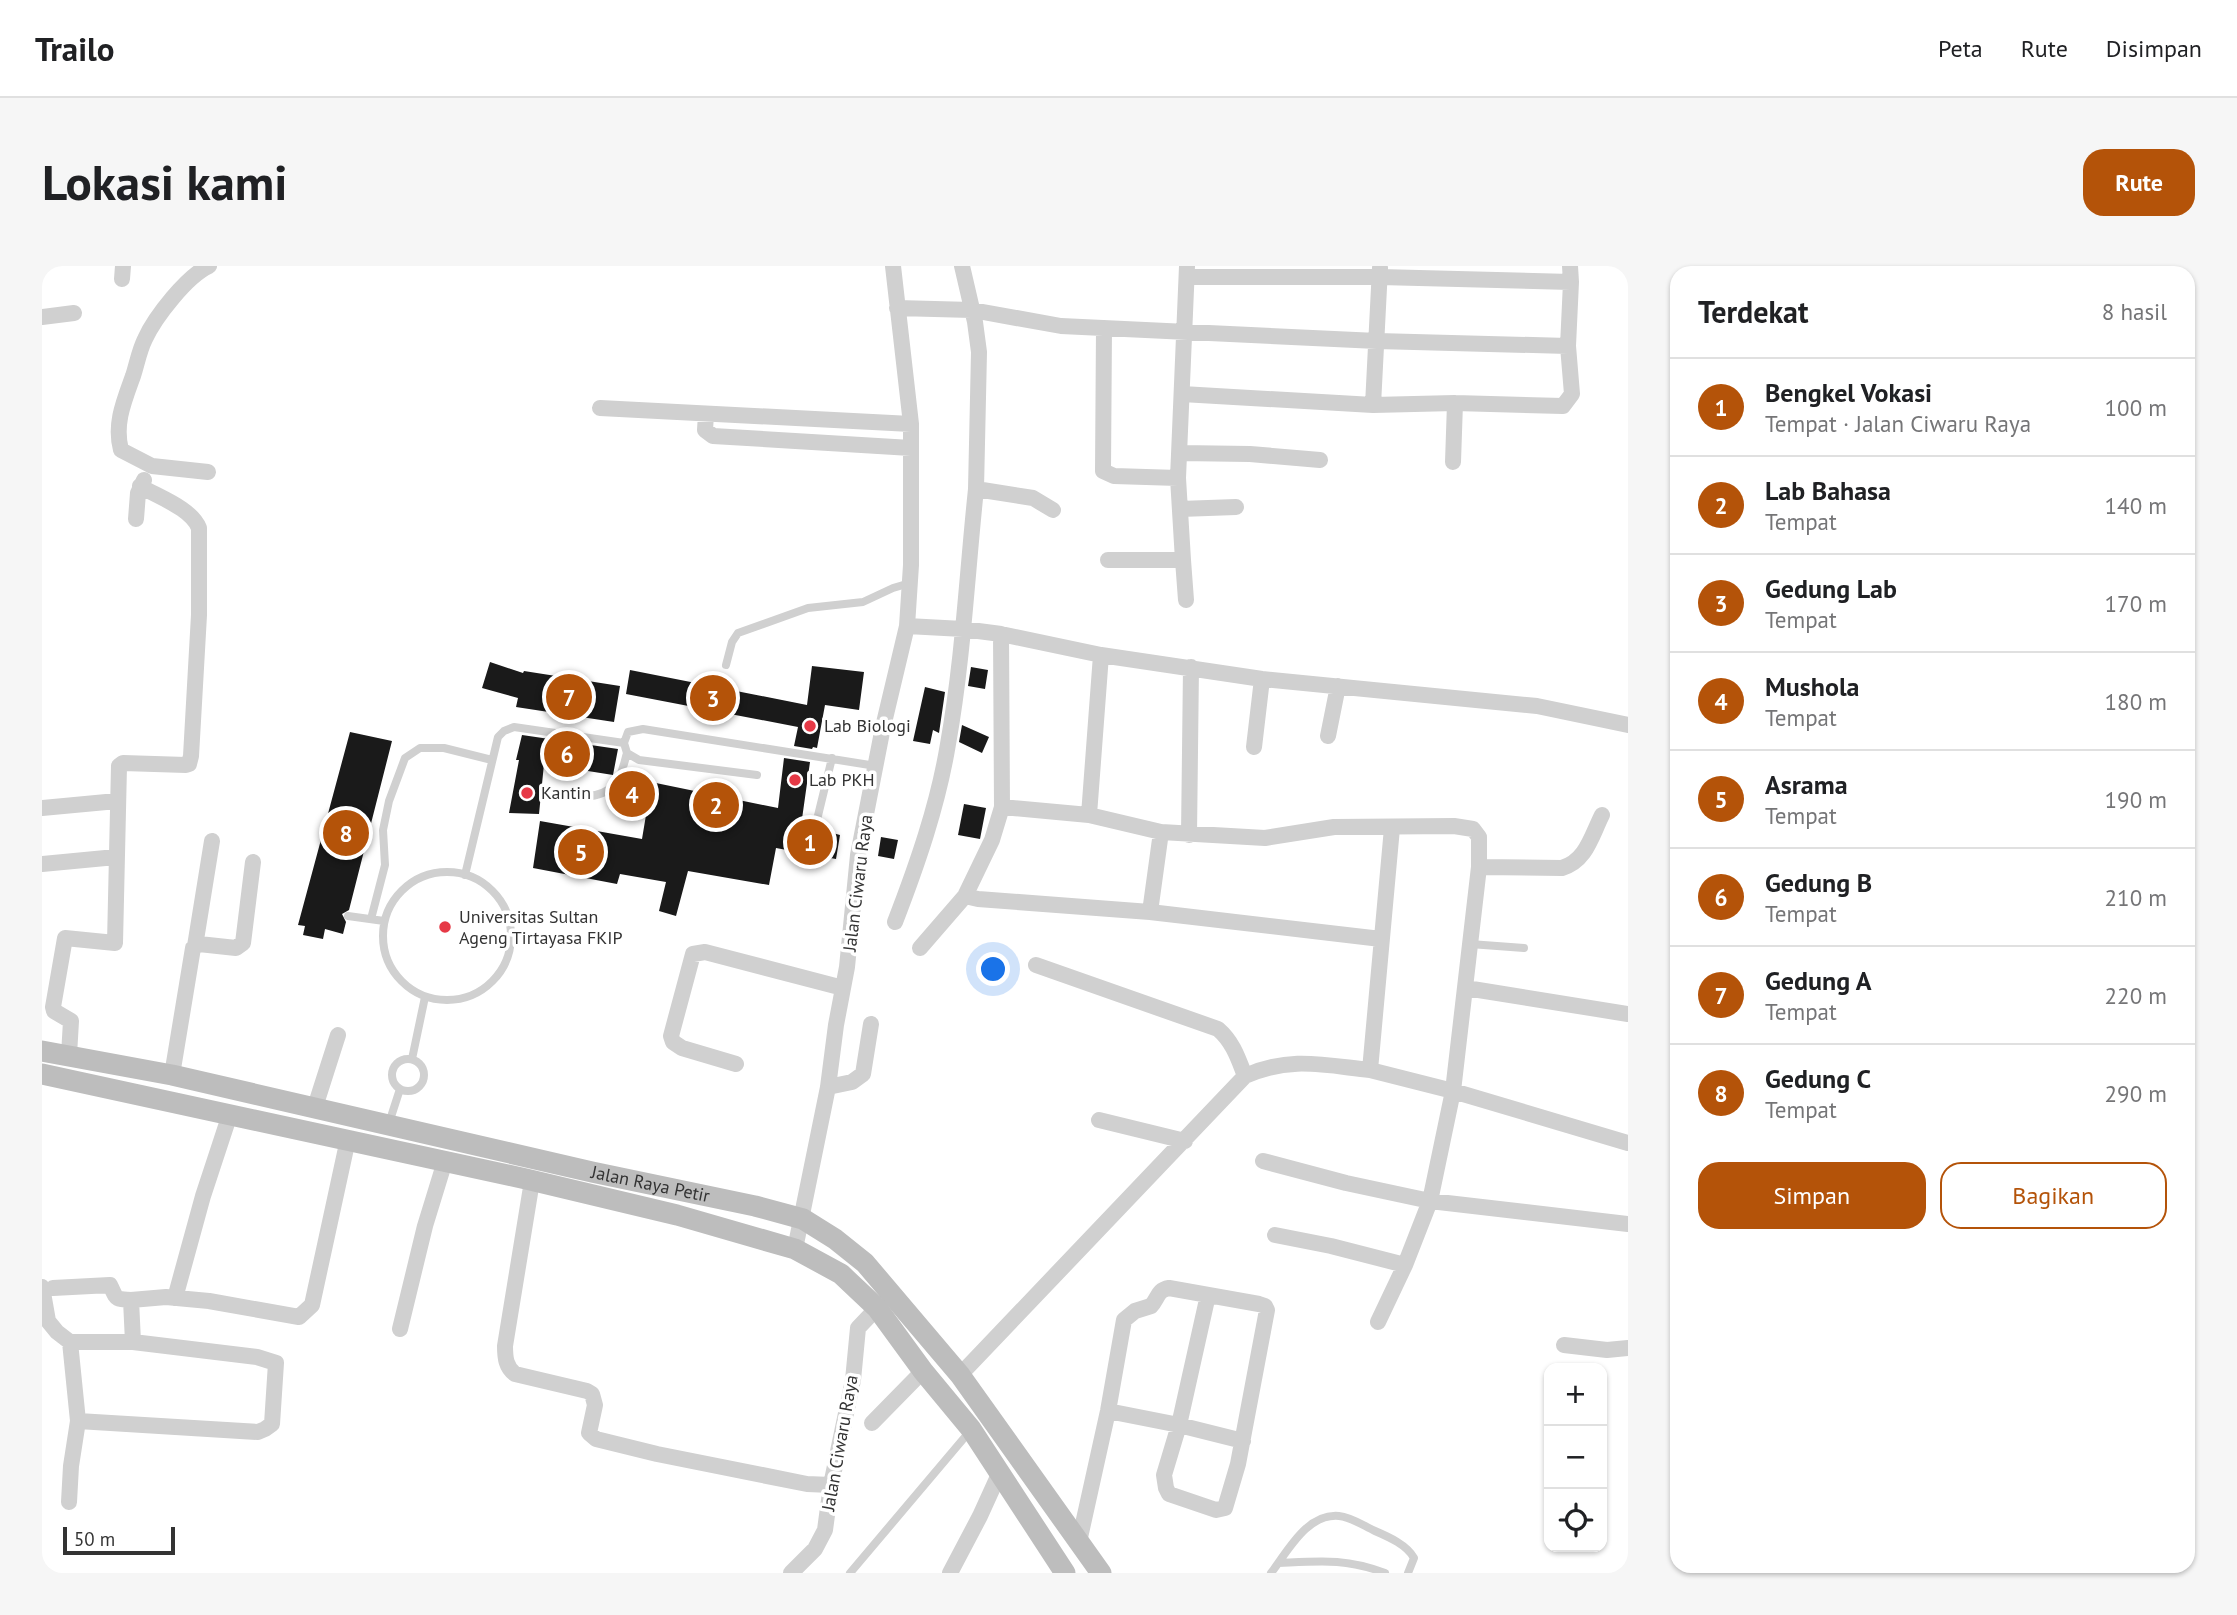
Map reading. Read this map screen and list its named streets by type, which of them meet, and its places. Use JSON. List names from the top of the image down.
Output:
{
  "streets": {
    "main road": ["Jalan Raya Petir"],
    "street": ["Jalan Ciwaru Raya"]
  },
  "crossings": [
    ["Jalan Ciwaru Raya", "Jalan Raya Petir"]
  ],
  "places": [
    "Lab Biologi",
    "Lab PKH",
    "Kantin",
    "Universitas Sultan Ageng Tirtayasa FKIP"
  ],
  "scale_bar": "50 m",
  "page": {
    "header": "Trailo",
    "nav": ["Peta", "Rute", "Disimpan"],
    "buttons": [
      "Rute",
      ["Simpan", "Bagikan"]
    ],
    "title": "Lokasi kami",
    "heading": ["Terdekat", "8 hasil"],
    "list": [
      {
        "mark": "1",
        "name": "Bengkel Vokasi",
        "note": "Tempat · Jalan Ciwaru Raya",
        "value": "100 m"
      },
      {
        "mark": "2",
        "name": "Lab Bahasa",
        "note": "Tempat",
        "value": "140 m"
      },
      {
        "mark": "3",
        "name": "Gedung Lab",
        "note": "Tempat",
        "value": "170 m"
      },
      {
        "mark": "4",
        "name": "Mushola",
        "note": "Tempat",
        "value": "180 m"
      },
      {
        "mark": "5",
        "name": "Asrama",
        "note": "Tempat",
        "value": "190 m"
      },
      {
        "mark": "6",
        "name": "Gedung B",
        "note": "Tempat",
        "value": "210 m"
      },
      {
        "mark": "7",
        "name": "Gedung A",
        "note": "Tempat",
        "value": "220 m"
      },
      {
        "mark": "8",
        "name": "Gedung C",
        "note": "Tempat",
        "value": "290 m"
      }
    ],
    "pins": [
      "7",
      "3",
      "6",
      "4",
      "2",
      "8",
      "1",
      "5"
    ],
    "map_buttons": ["+", "−"],
    "scale": "50 m"
  }
}
